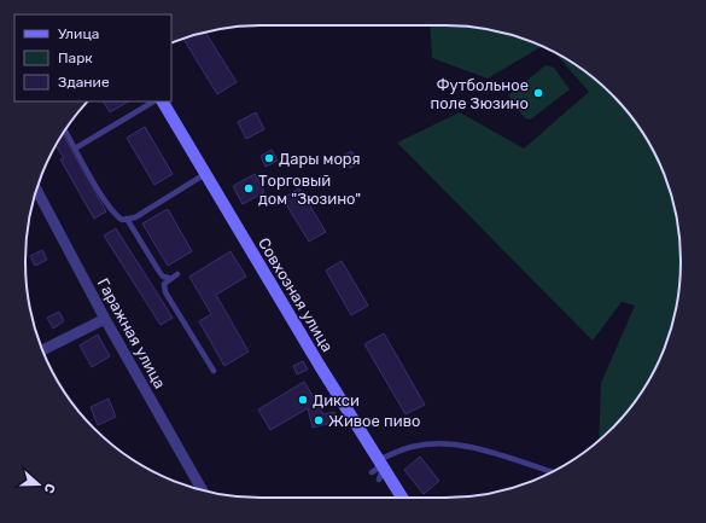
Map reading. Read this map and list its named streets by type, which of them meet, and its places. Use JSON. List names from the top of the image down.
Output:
{
  "streets": {
    "street": ["Совхозная улица", "Гаражная улица"]
  },
  "places": [
    "Футбольное поле Зюзино",
    "Дары моря",
    "Торговый дом \"Зюзино\"",
    "Дикси",
    "Живое пиво"
  ],
  "legend": ["Улица", "Парк", "Здание"],
  "north": "right"
}
